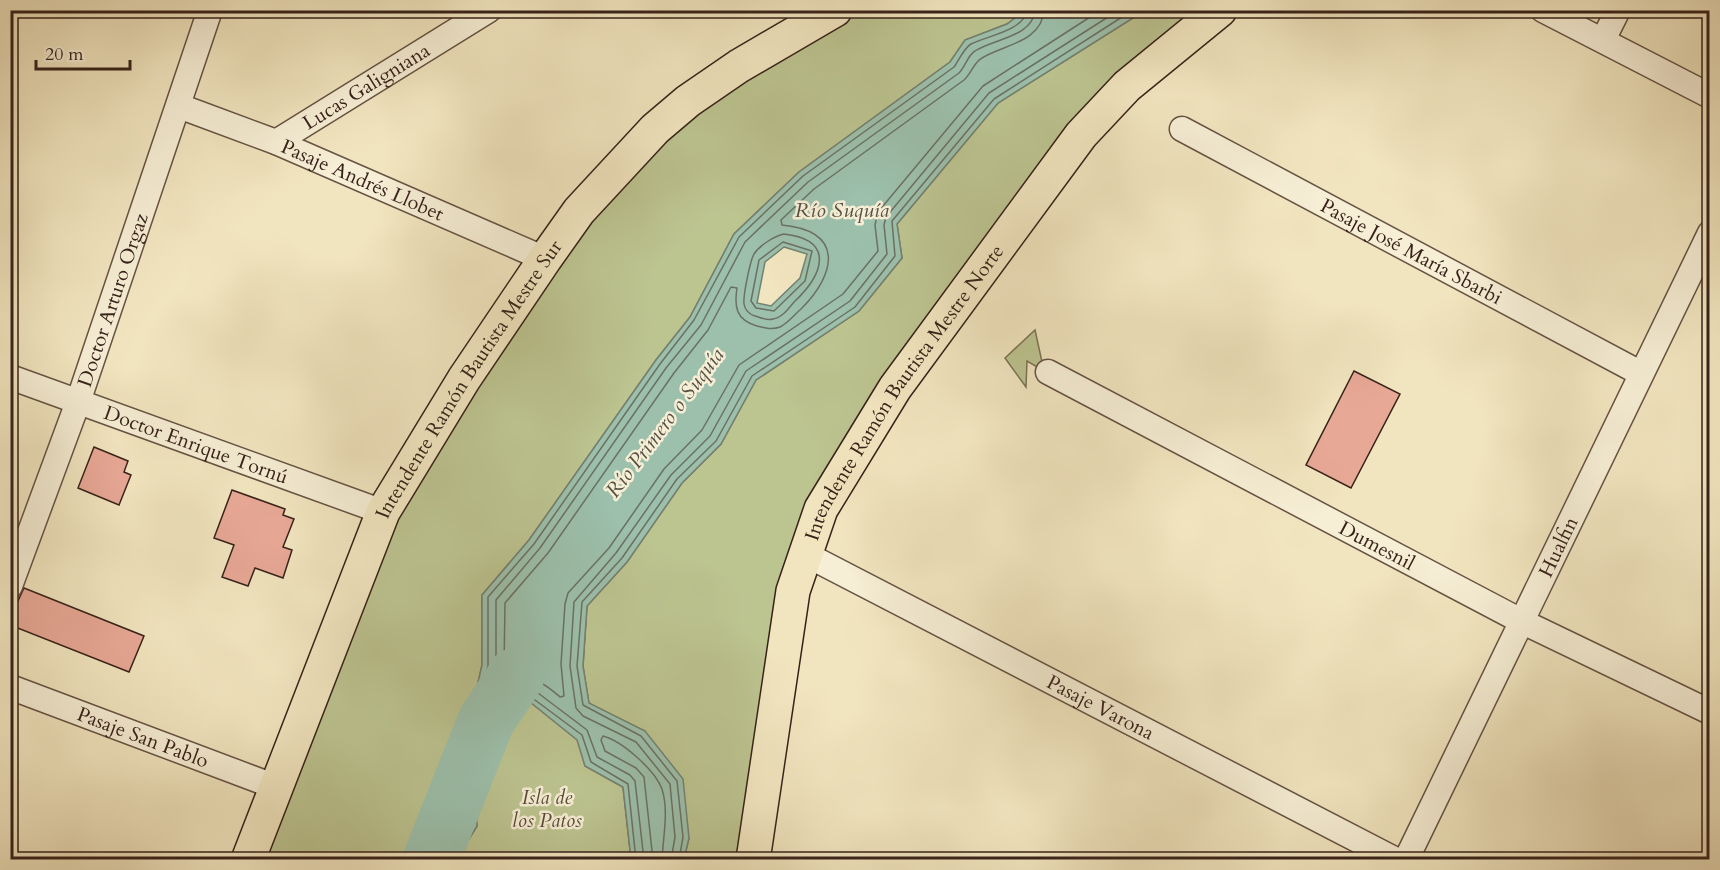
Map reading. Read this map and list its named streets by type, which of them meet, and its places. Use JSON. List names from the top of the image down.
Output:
{
  "streets": {
    "main road": ["Intendente Ramón Bautista Mestre Sur", "Intendente Ramón Bautista Mestre Norte"],
    "street": [
      "Lucas Galigniana",
      "Pasaje Andrés Llobet",
      "Pasaje José María Sbarbi",
      "Doctor Arturo Orgaz",
      "Doctor Enrique Tornú",
      "Dumesnil",
      "Hualfin",
      "Pasaje Varona",
      "Pasaje San Pablo"
    ]
  },
  "crossings": [
    ["Lucas Galigniana", "Pasaje Andrés Llobet"],
    ["Pasaje Andrés Llobet", "Doctor Arturo Orgaz"],
    ["Pasaje Andrés Llobet", "Intendente Ramón Bautista Mestre Sur"],
    ["Pasaje José María Sbarbi", "Hualfin"],
    ["Doctor Arturo Orgaz", "Doctor Enrique Tornú"],
    ["Intendente Ramón Bautista Mestre Sur", "Doctor Enrique Tornú"],
    ["Intendente Ramón Bautista Mestre Sur", "Pasaje San Pablo"],
    ["Intendente Ramón Bautista Mestre Norte", "Pasaje Varona"],
    ["Dumesnil", "Hualfin"]
  ],
  "water": ["Río Suquía", "Río Primero o Suquía"],
  "parks": ["Isla de los Patos"],
  "scale_bar": "20 m"
}
